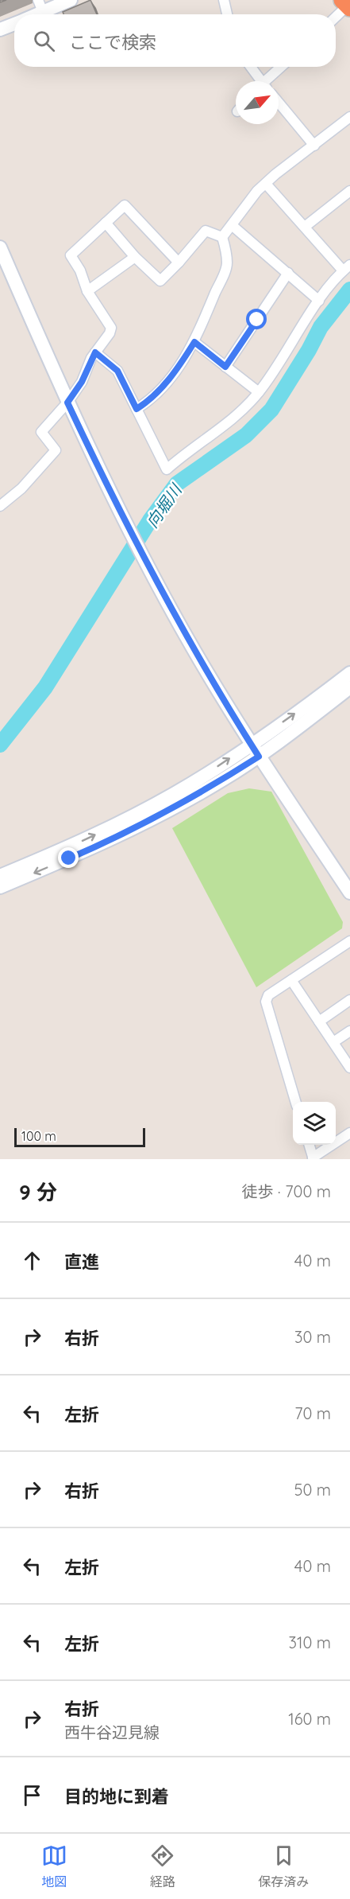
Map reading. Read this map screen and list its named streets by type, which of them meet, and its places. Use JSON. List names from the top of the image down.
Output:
{
  "water": ["向堀川"],
  "scale_bar": "100 m",
  "north": "top right",
  "page": {
    "search": "ここで検索",
    "scale": "100 m",
    "heading": ["9 分", "徒歩 · 700 m"],
    "list": [
      ["直進", "40 m"],
      ["右折", "30 m"],
      ["左折", "70 m"],
      ["右折", "50 m"],
      ["左折", "40 m"],
      ["左折", "310 m"],
      ["右折", "西牛谷辺見線", "160 m"],
      "目的地に到着"
    ],
    "nav": ["地図", "経路", "保存済み"]
  }
}
